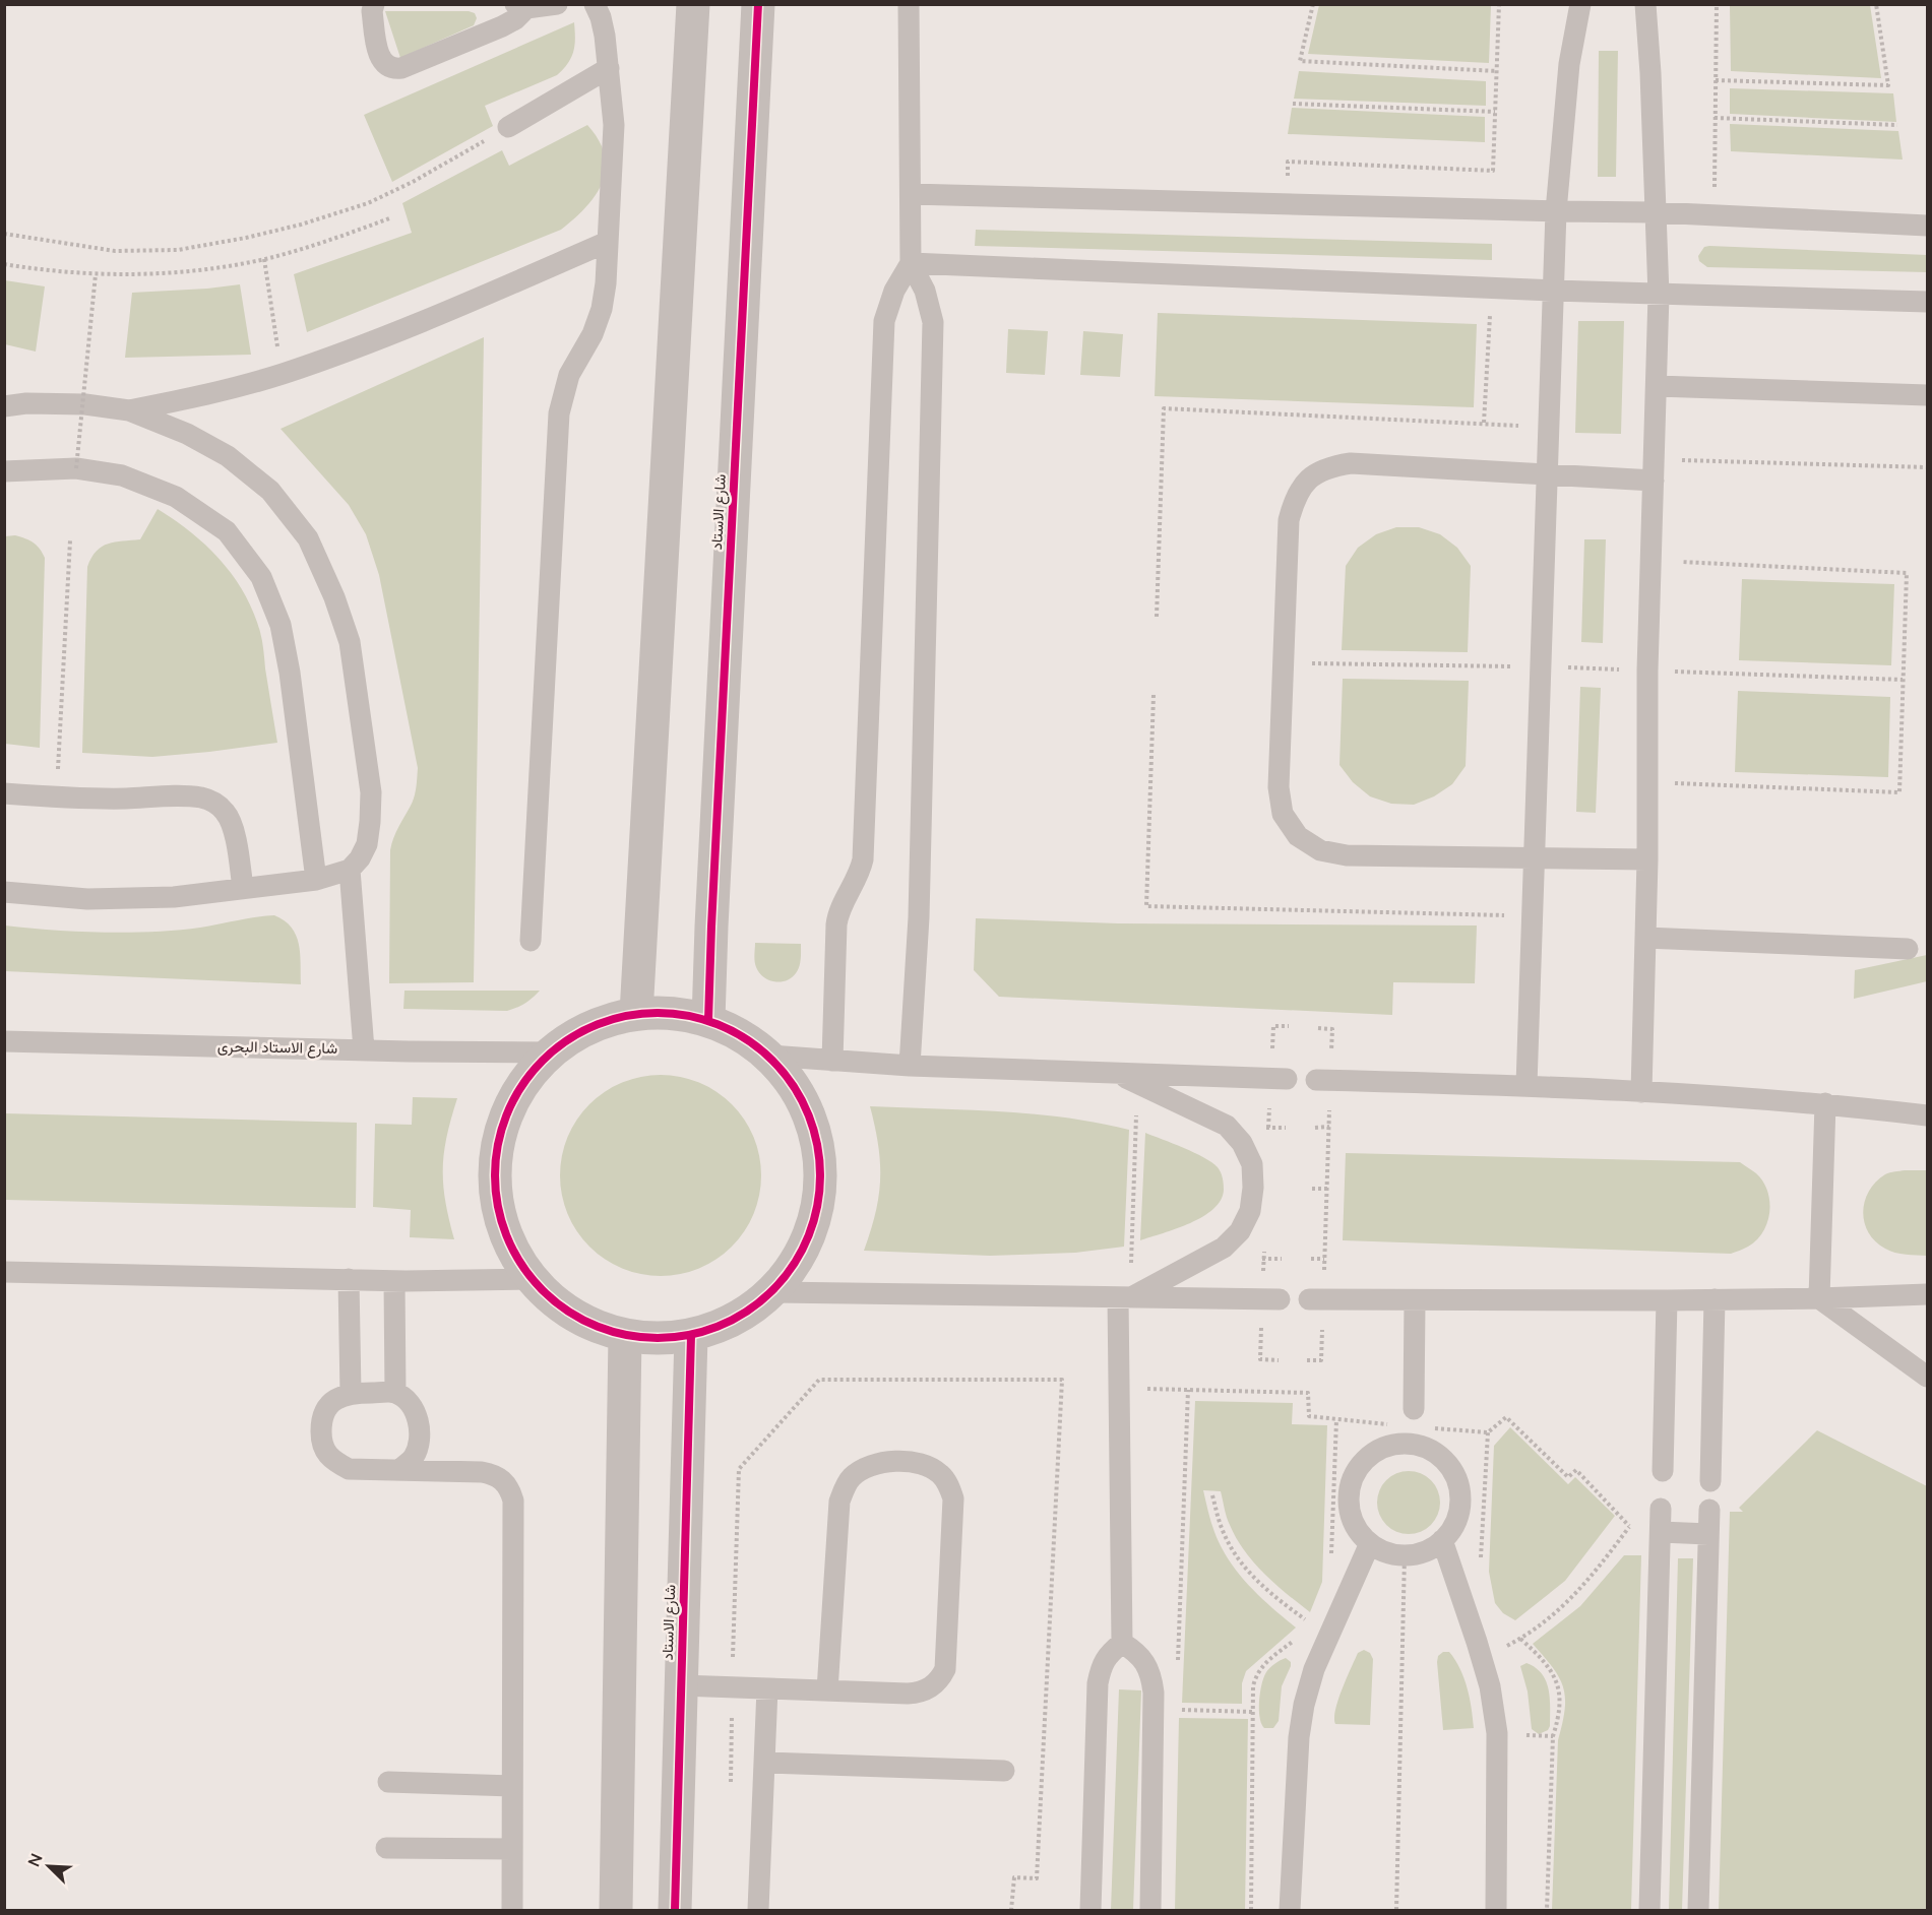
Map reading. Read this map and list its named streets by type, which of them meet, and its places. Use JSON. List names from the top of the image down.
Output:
{
  "streets": {
    "street": ["شارع الاستاد"],
    "lane": ["شارع الاستاد البحرى"]
  },
  "north": "top left"
}
